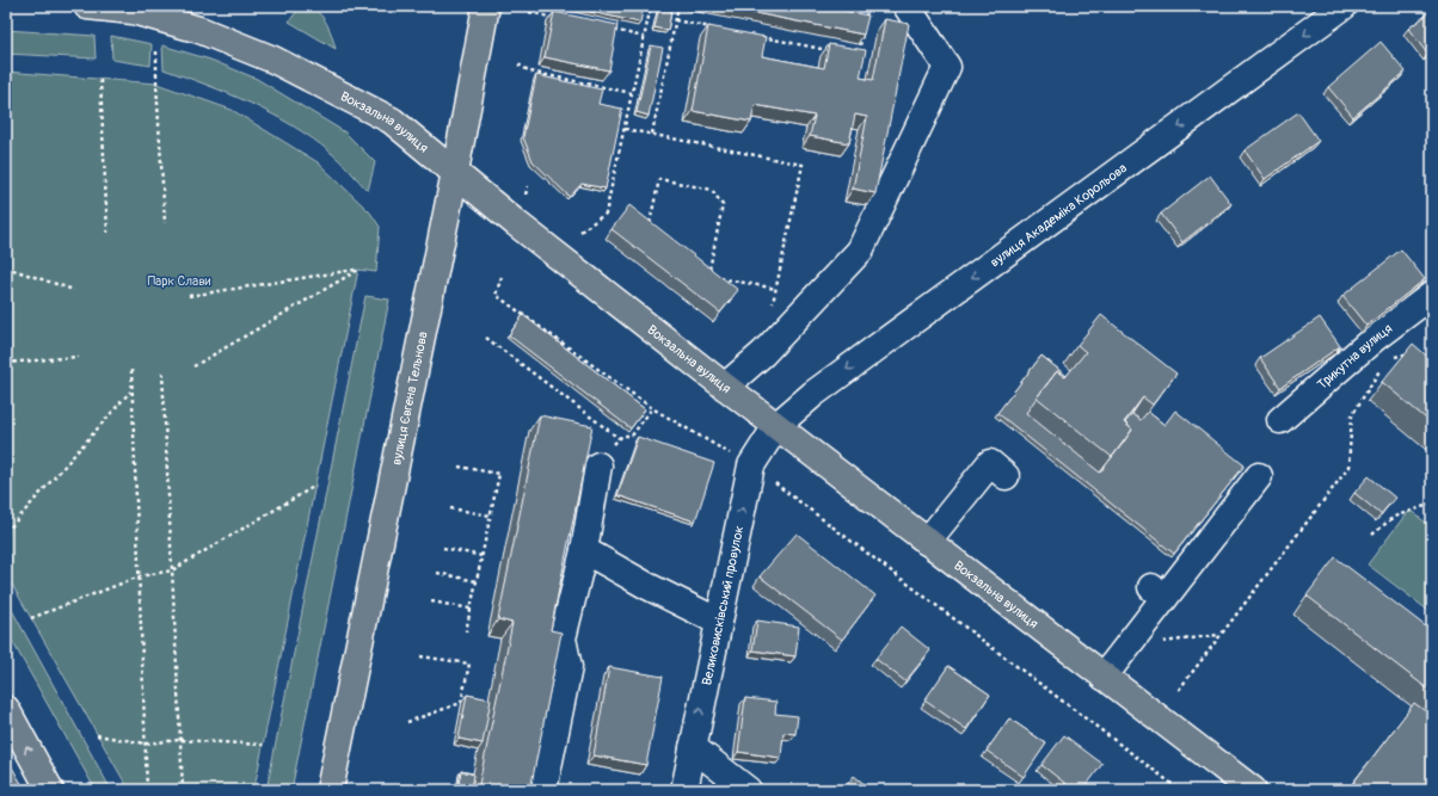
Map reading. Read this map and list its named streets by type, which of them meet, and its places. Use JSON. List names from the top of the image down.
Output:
{
  "streets": {
    "main road": ["Вокзальна вулиця", "вулиця Євгена Тельнова"],
    "street": ["вулиця Академіка Корольова", "Трикутна вулиця", "Великовисківський провулок"]
  },
  "crossings": [
    ["Вокзальна вулиця", "вулиця Академіка Корольова"],
    ["Вокзальна вулиця", "вулиця Євгена Тельнова"],
    ["Вокзальна вулиця", "Великовисківський провулок"],
    ["вулиця Академіка Корольова", "Великовисківський провулок"]
  ],
  "one_way": ["вулиця Академіка Корольова"],
  "parks": ["Парк Слави"]
}
